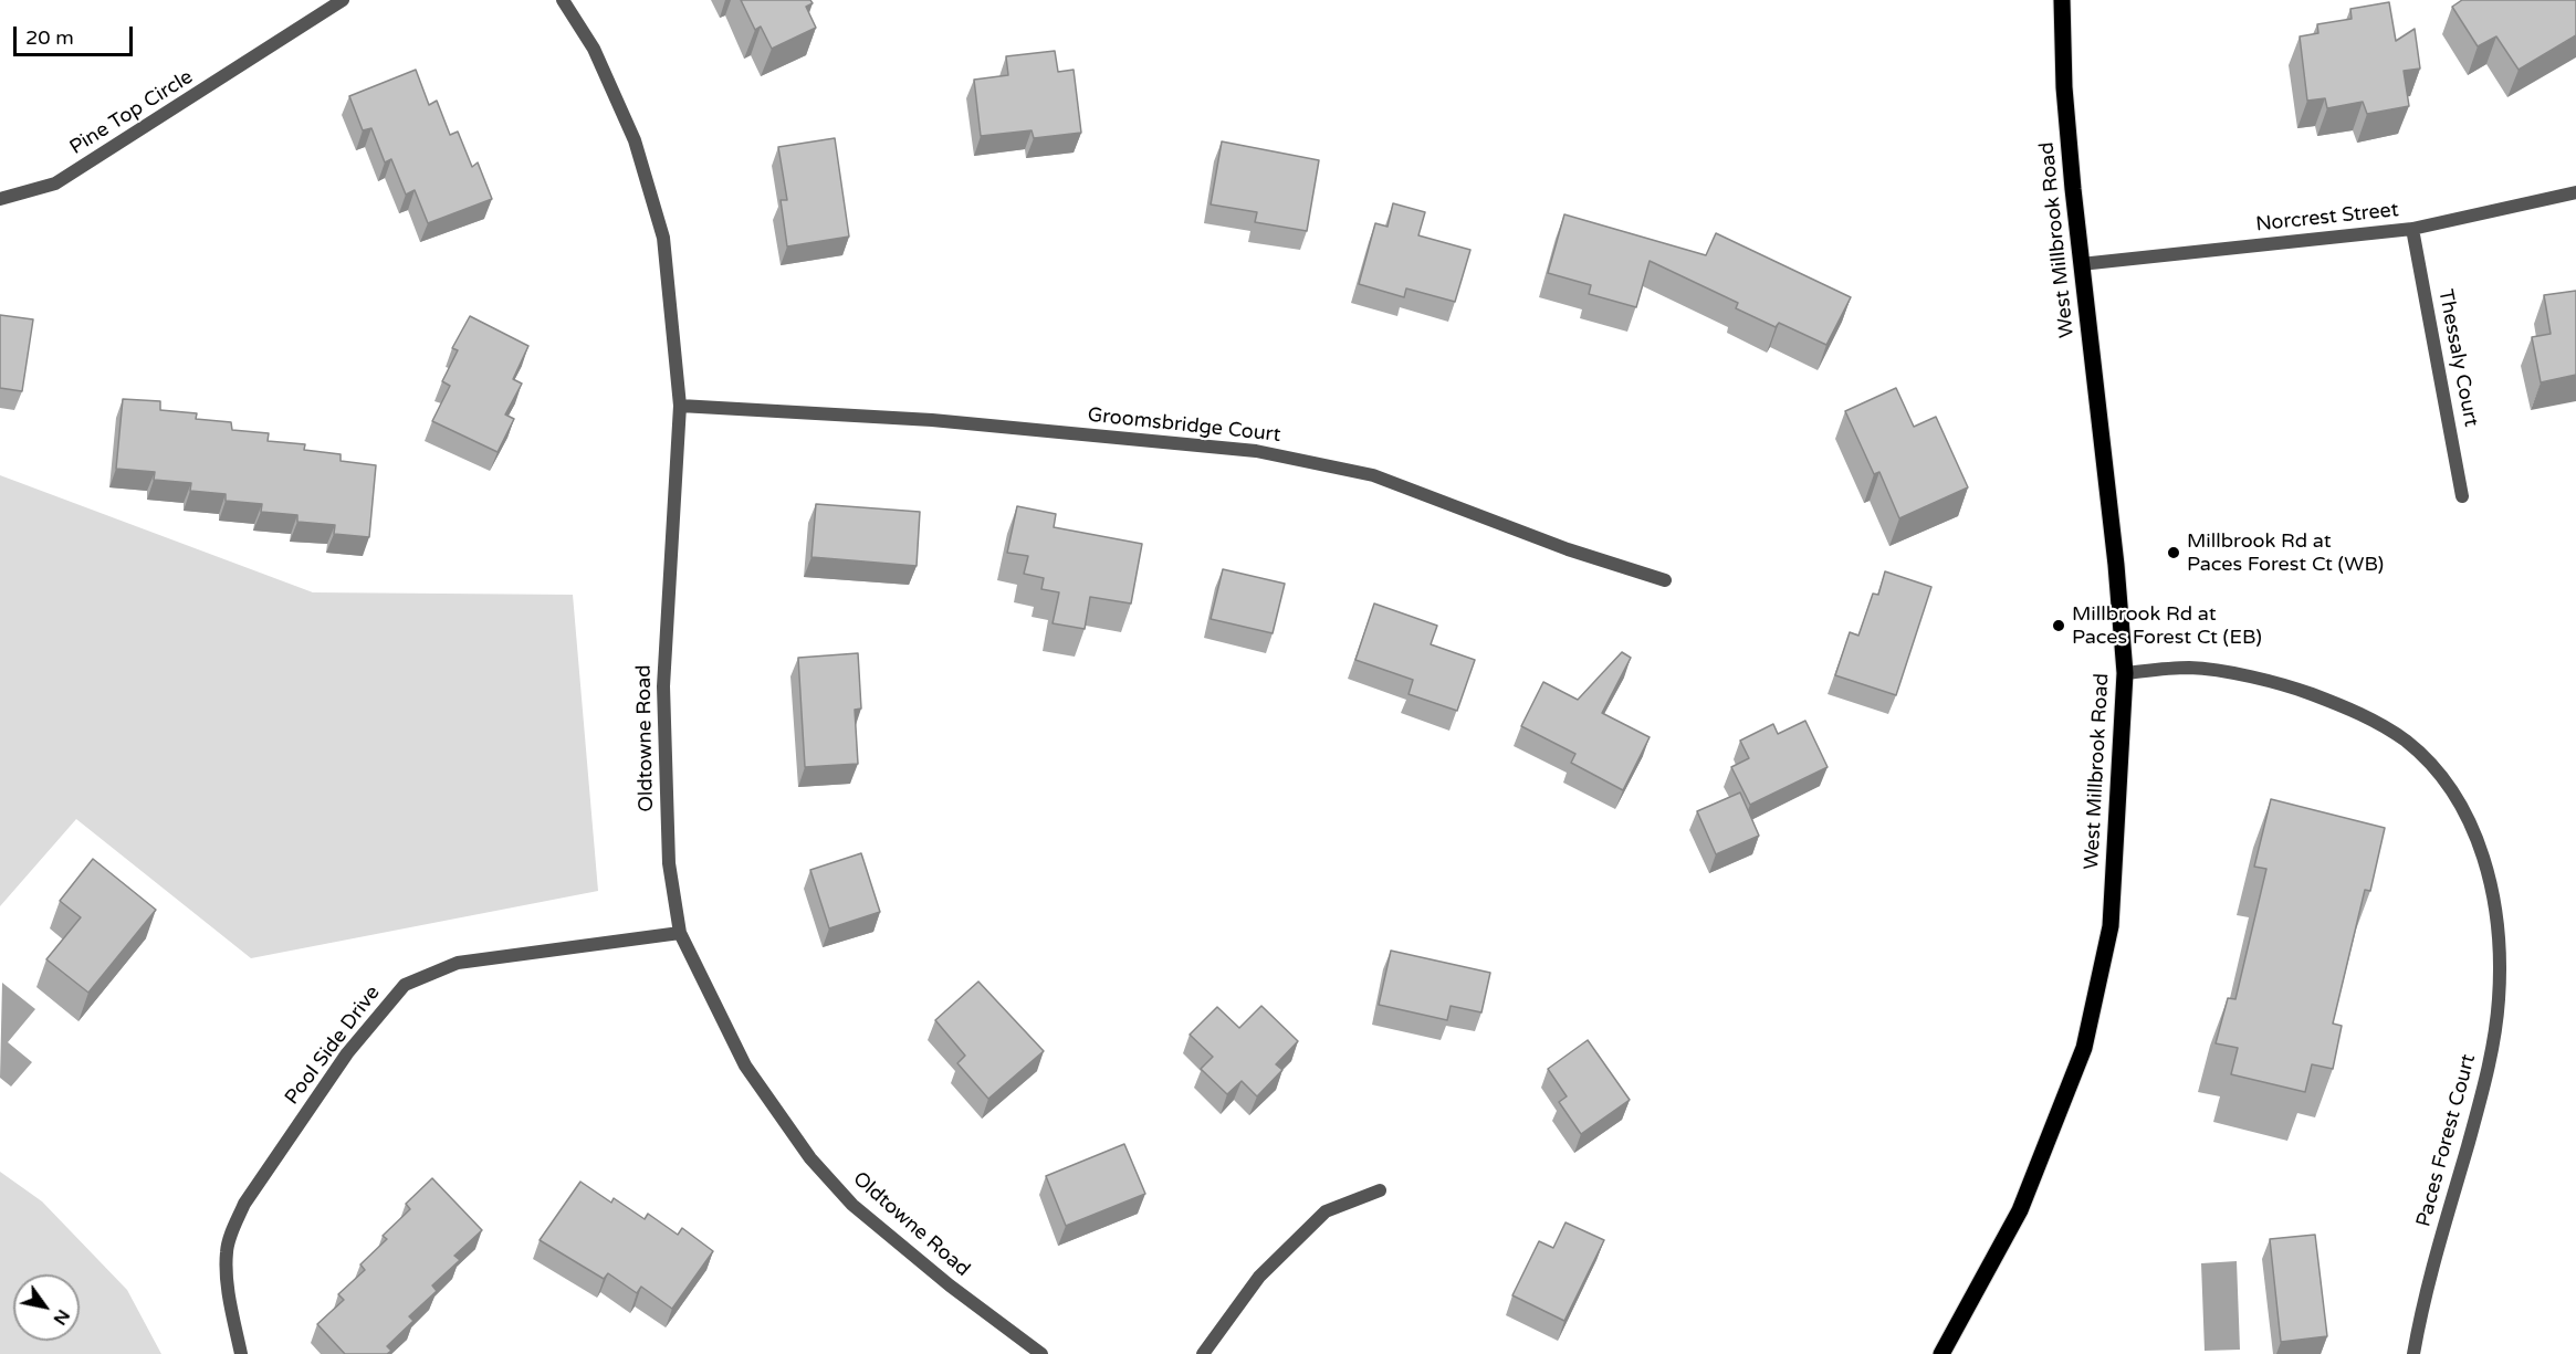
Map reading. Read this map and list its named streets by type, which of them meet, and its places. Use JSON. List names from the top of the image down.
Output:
{
  "streets": {
    "main road": ["West Millbrook Road"],
    "street": [
      "Pine Top Circle",
      "Norcrest Street",
      "Thessaly Court",
      "Groomsbridge Court",
      "Oldtowne Road",
      "Pool Side Drive",
      "Paces Forest Court"
    ]
  },
  "crossings": [
    ["Norcrest Street", "West Millbrook Road"],
    ["Norcrest Street", "Thessaly Court"],
    ["West Millbrook Road", "Paces Forest Court"],
    ["Groomsbridge Court", "Oldtowne Road"],
    ["Oldtowne Road", "Pool Side Drive"]
  ],
  "places": ["Millbrook Rd at Paces Forest Ct (WB)", "Millbrook Rd at Paces Forest Ct (EB)"],
  "scale_bar": "20 m",
  "north": "bottom right"
}
